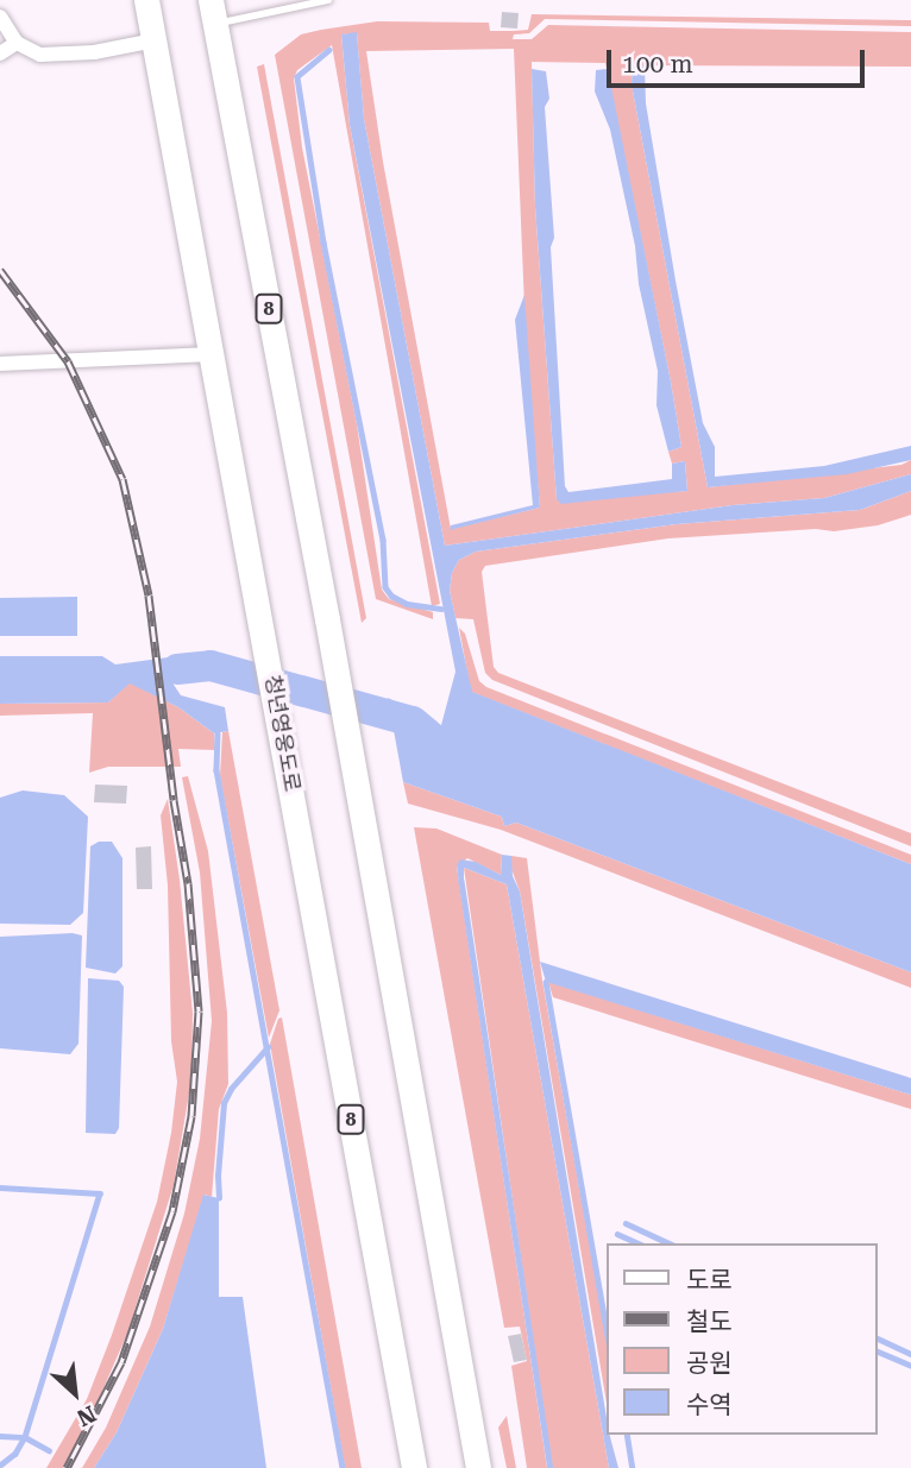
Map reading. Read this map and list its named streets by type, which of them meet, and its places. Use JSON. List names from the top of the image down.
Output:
{
  "streets": {
    "highway": ["8", "청년영웅도로"]
  },
  "legend": [
    "도로",
    "철도",
    "공원",
    "수역"
  ],
  "scale_bar": "100 m",
  "north": "bottom right"
}
